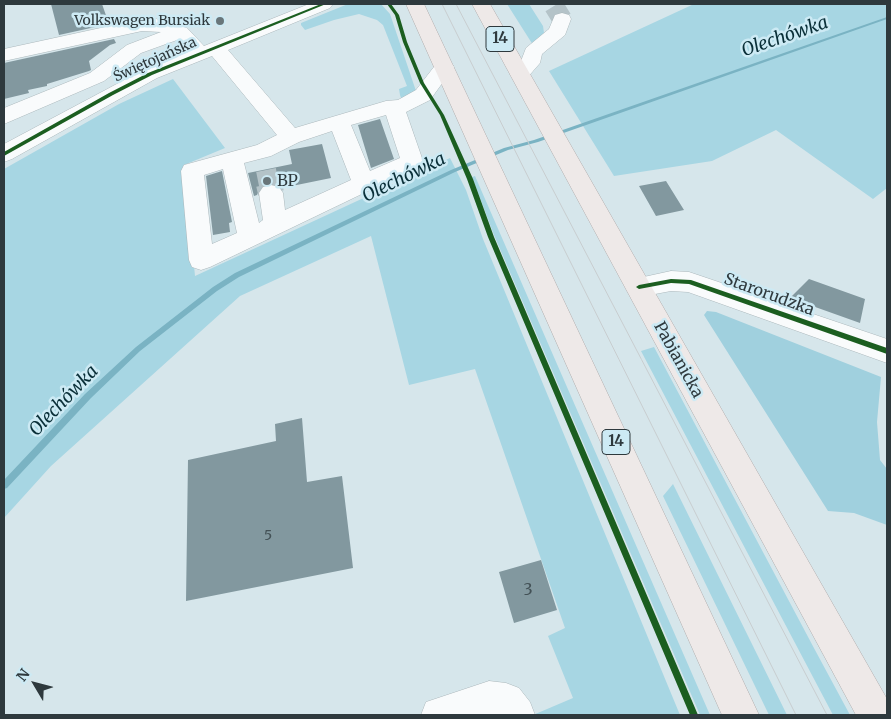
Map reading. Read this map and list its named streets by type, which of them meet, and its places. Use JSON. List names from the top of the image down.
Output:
{
  "streets": {
    "main road": ["14", "Pabianicka"],
    "street": ["Świętojańska", "Starorudzka"]
  },
  "crossings": [
    ["Starorudzka", "Pabianicka"]
  ],
  "water": ["Olechówka"],
  "places": ["Volkswagen Bursiak", "BP"],
  "house_numbers": ["5", "3"],
  "north": "top left"
}
